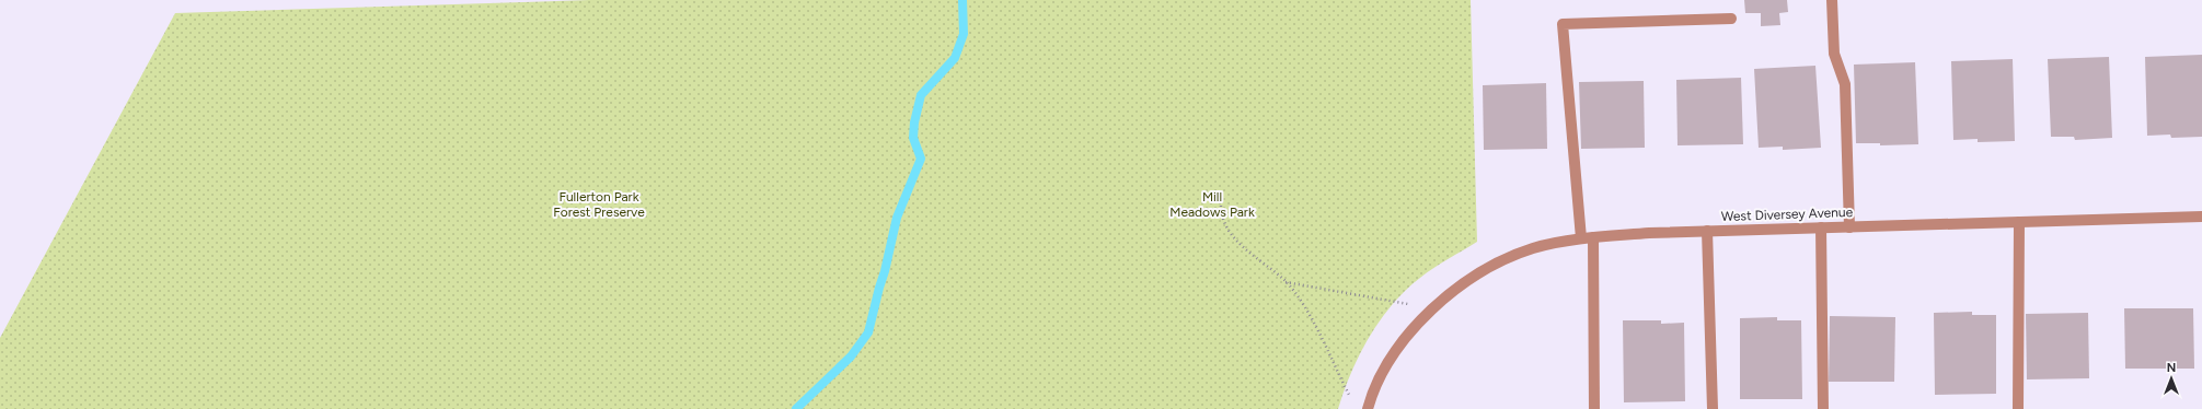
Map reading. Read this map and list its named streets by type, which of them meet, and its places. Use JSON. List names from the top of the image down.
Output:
{
  "streets": {
    "street": ["West Diversey Avenue"]
  },
  "parks": ["Fullerton Park Forest Preserve", "Mill Meadows Park"],
  "north": "top"
}
